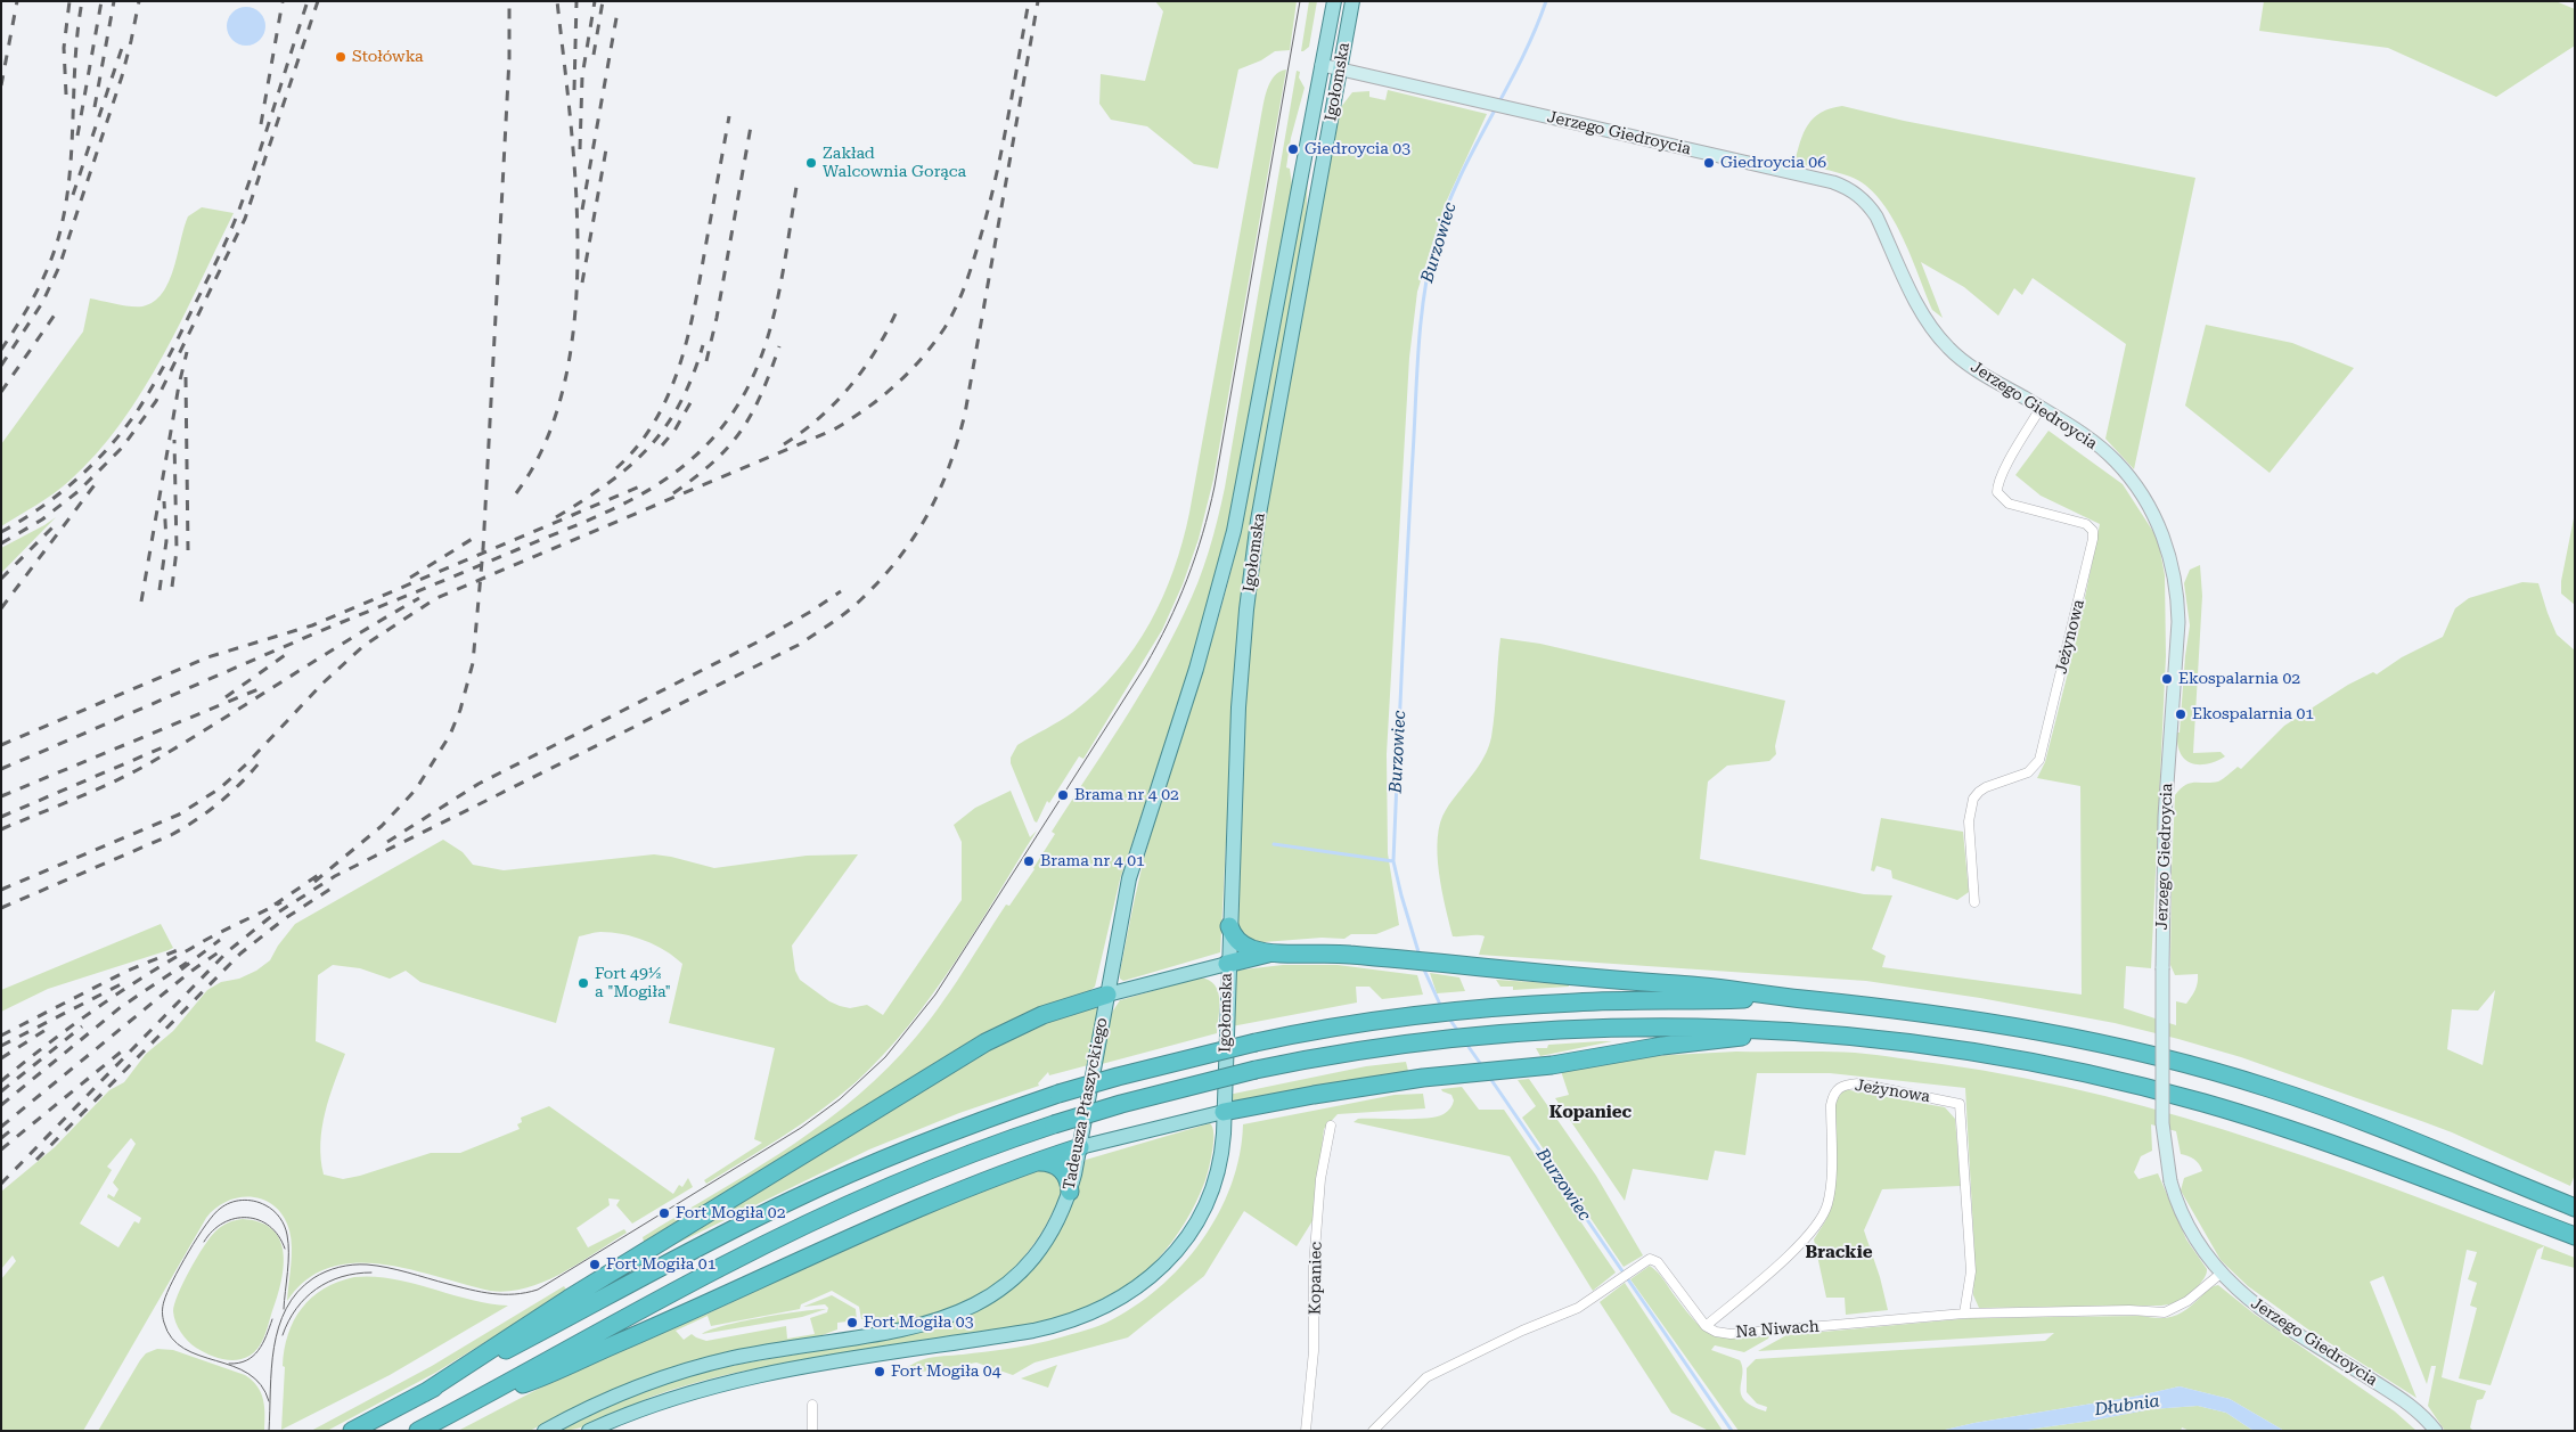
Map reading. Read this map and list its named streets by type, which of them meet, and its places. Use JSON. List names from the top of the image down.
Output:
{
  "streets": {
    "main road": ["Igołomska", "Tadeusza Ptaszyckiego"],
    "street": [
      "Jerzego Giedroycia",
      "Jeżynowa",
      "Kopaniec",
      "Na Niwach"
    ]
  },
  "crossings": [
    ["Igołomska", "Jerzego Giedroycia"],
    ["Igołomska", "Tadeusza Ptaszyckiego"],
    ["Jerzego Giedroycia", "Jeżynowa"],
    ["Jerzego Giedroycia", "Na Niwach"],
    ["Jeżynowa", "Na Niwach"]
  ],
  "districts": ["Kopaniec", "Brackie"],
  "water": ["Burzowiec", "Dłubnia"],
  "places": [
    "Stołówka",
    "Giedroycia 03",
    "Zakład Walcownia Gorąca",
    "Giedroycia 06",
    "Ekospalarnia 02",
    "Ekospalarnia 01",
    "Brama nr 4 02",
    "Brama nr 4 01",
    "Fort 49½ a \"Mogiła\"",
    "Fort Mogiła 02",
    "Fort Mogiła 01",
    "Fort Mogiła 03",
    "Fort Mogiła 04"
  ]
}
